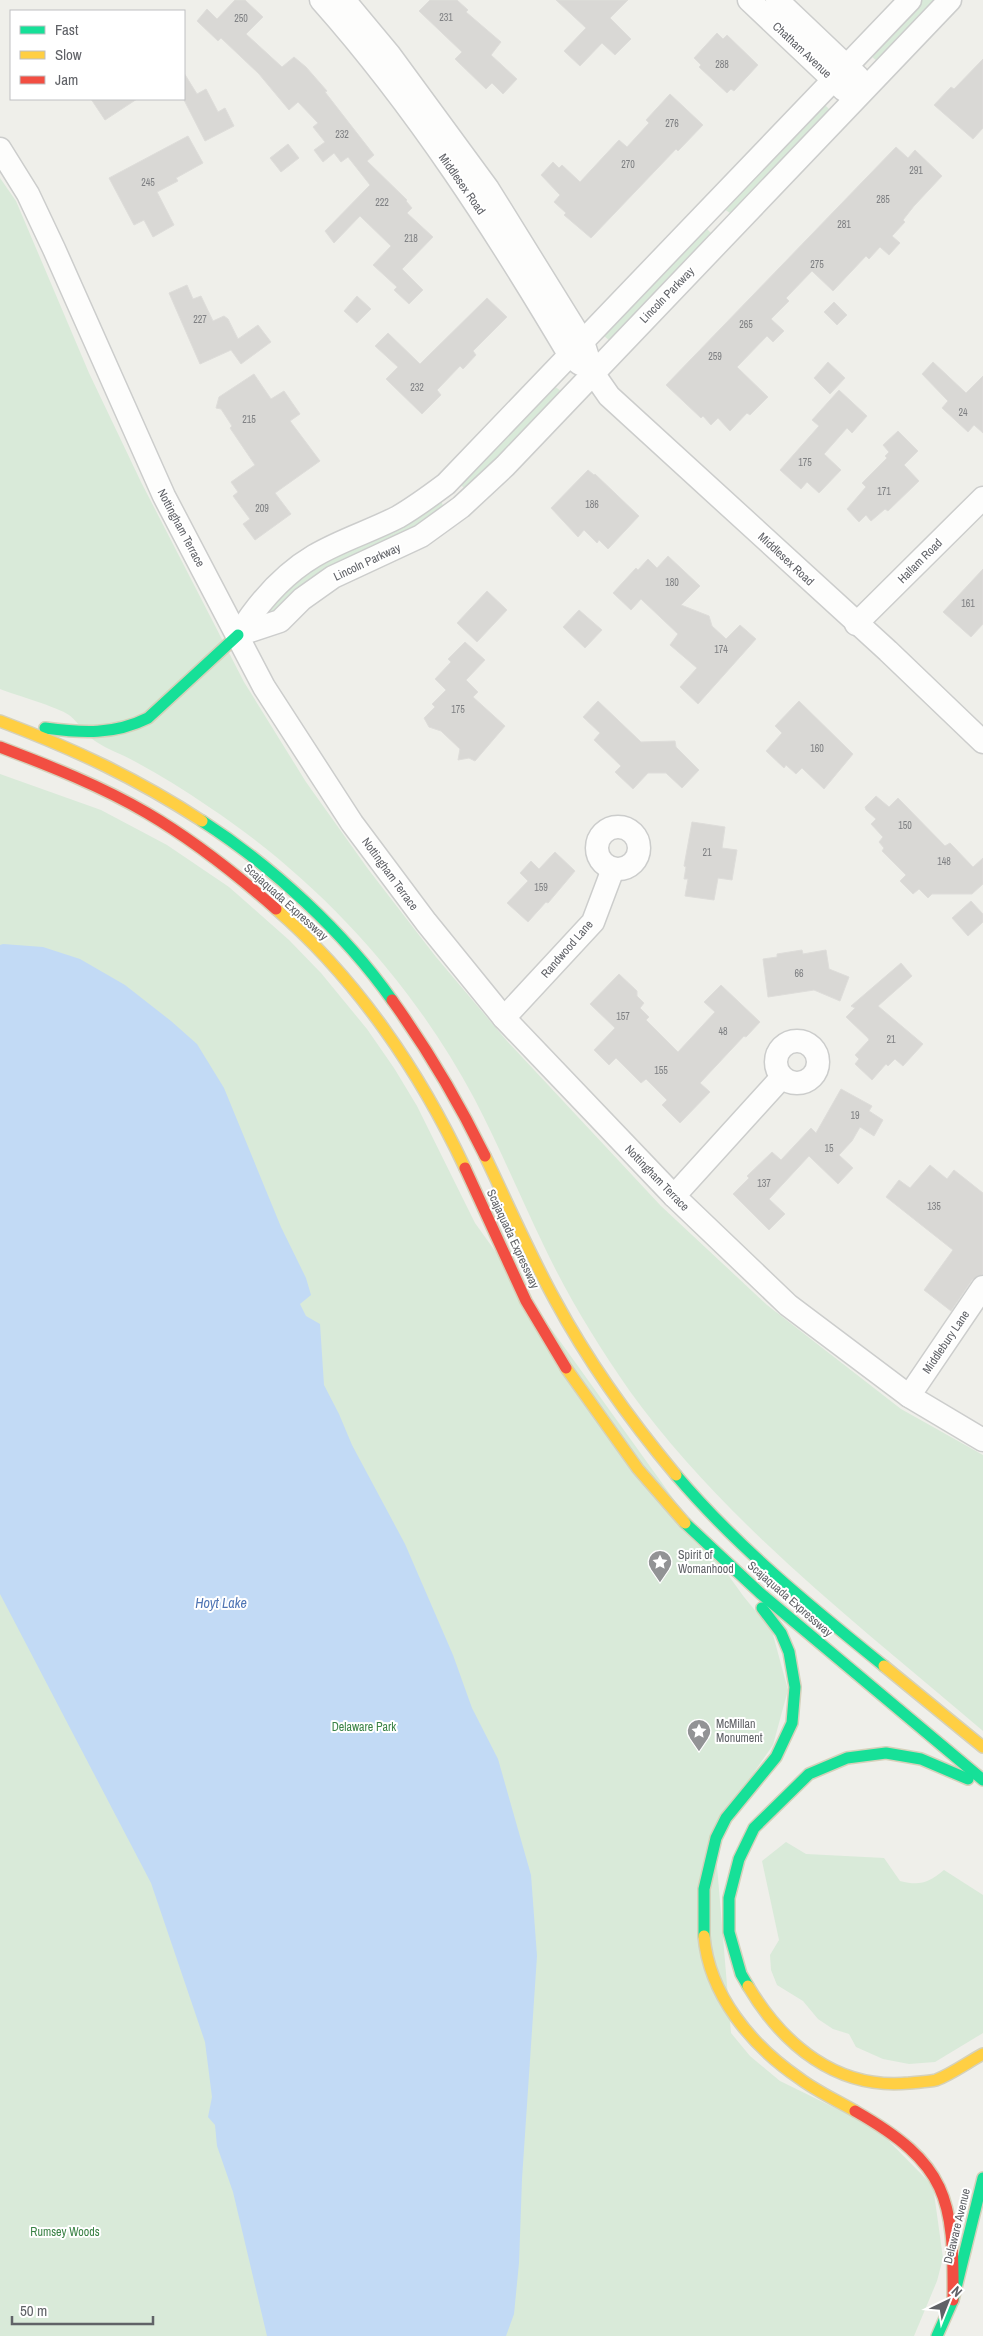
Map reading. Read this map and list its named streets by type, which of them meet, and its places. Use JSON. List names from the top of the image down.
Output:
{
  "streets": {
    "main road": ["Scajaquada Expressway", "Delaware Avenue"],
    "street": [
      "Chatham Avenue",
      "Middlesex Road",
      "Lincoln Parkway",
      "Nottingham Terrace",
      "Hallam Road",
      "Randwood Lane",
      "Middlebury Lane"
    ]
  },
  "crossings": [
    ["Chatham Avenue", "Lincoln Parkway"],
    ["Middlesex Road", "Lincoln Parkway"],
    ["Middlesex Road", "Hallam Road"],
    ["Lincoln Parkway", "Nottingham Terrace"],
    ["Nottingham Terrace", "Randwood Lane"],
    ["Nottingham Terrace", "Middlebury Lane"]
  ],
  "water": ["Hoyt Lake"],
  "parks": ["Delaware Park", "Rumsey Woods"],
  "places": {
    "place": ["Spirit of Womanhood", "McMillan Monument"]
  },
  "house_numbers": [
    "231",
    "250",
    "288",
    "276",
    "232",
    "270",
    "291",
    "245",
    "285",
    "222",
    "281",
    "218",
    "275",
    "227",
    "265",
    "259",
    "232",
    "24",
    "215",
    "175",
    "171",
    "186",
    "209",
    "180",
    "161",
    "174",
    "175",
    "160",
    "150",
    "21",
    "148",
    "159",
    "66",
    "157",
    "48",
    "21",
    "155",
    "19",
    "15",
    "137",
    "135"
  ],
  "legend": ["Fast", "Slow", "Jam"],
  "scale_bar": "50 m",
  "north": "top right"
}
